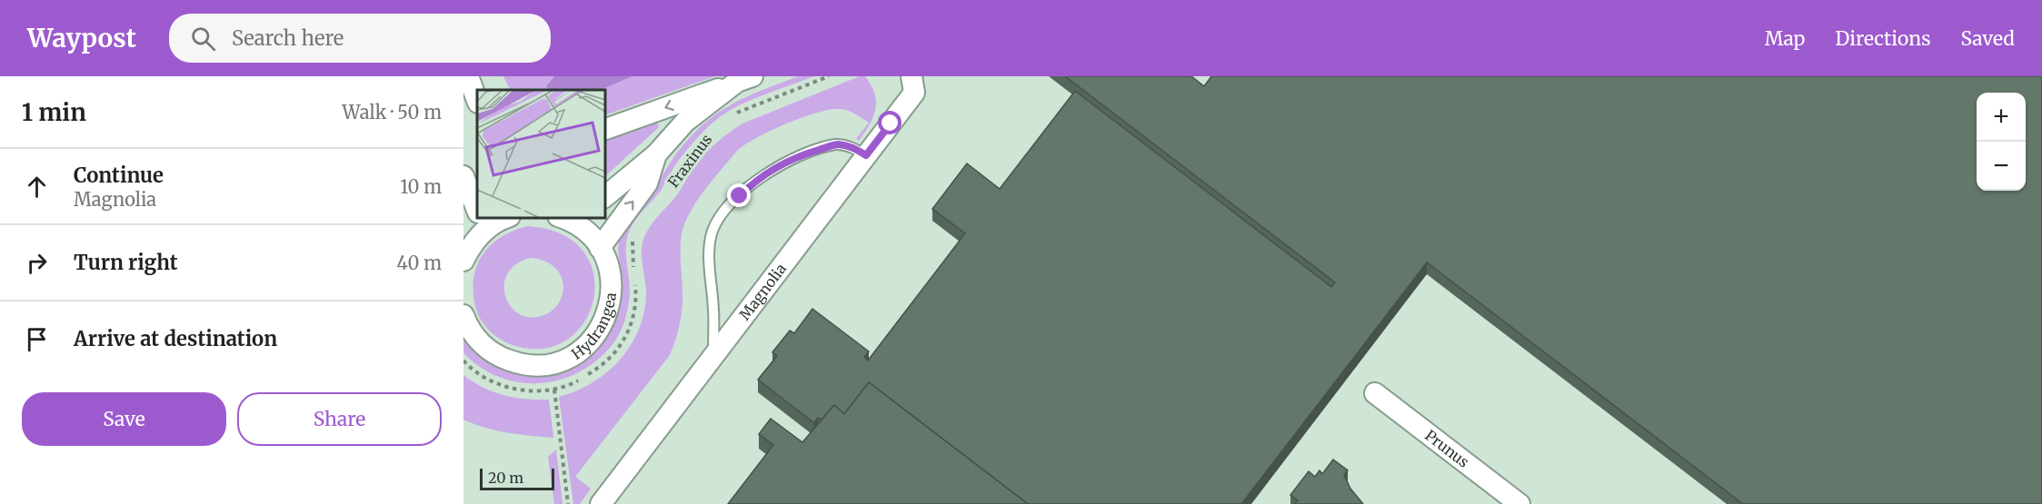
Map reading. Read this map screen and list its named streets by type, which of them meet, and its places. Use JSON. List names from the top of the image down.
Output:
{
  "streets": {
    "street": [
      "Fraxinus",
      "Magnolia",
      "Hydrangea",
      "Prunus"
    ]
  },
  "crossings": [
    ["Fraxinus", "Hydrangea"]
  ],
  "scale_bar": "20 m",
  "page": {
    "header": "Waypost",
    "search": "Search here",
    "nav": ["Map", "Directions", "Saved"],
    "heading": ["1 min", "Walk · 50 m"],
    "map_buttons": ["+", "−"],
    "list": [
      ["Continue", "Magnolia", "10 m"],
      ["Turn right", "40 m"],
      "Arrive at destination"
    ],
    "buttons": ["Save", "Share"],
    "scale": "20 m"
  }
}
